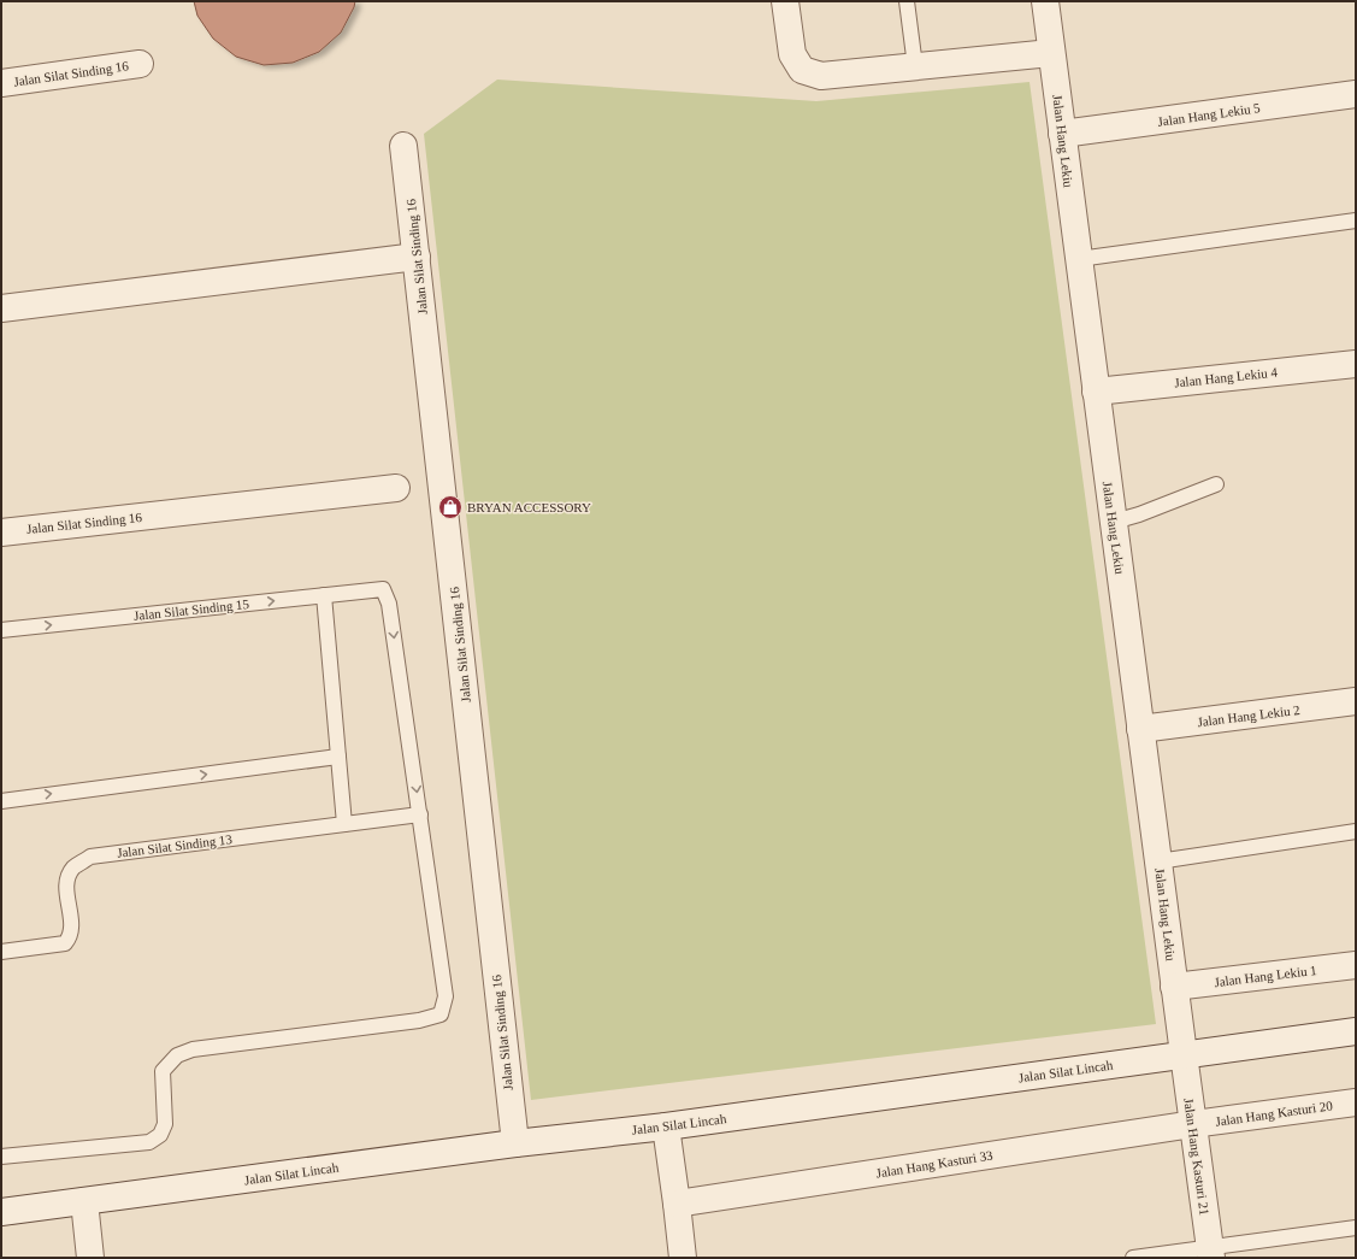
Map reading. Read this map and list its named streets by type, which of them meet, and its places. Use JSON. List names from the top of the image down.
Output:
{
  "streets": {
    "street": [
      "Jalan Silat Sinding 16",
      "Jalan Hang Lekiu 5",
      "Jalan Hang Lekiu",
      "Jalan Hang Lekiu 4",
      "Jalan Hang Lekiu 2",
      "Jalan Hang Lekiu 1",
      "Jalan Silat Lincah",
      "Jalan Hang Kasturi 20",
      "Jalan Hang Kasturi 21",
      "Jalan Hang Kasturi 33"
    ],
    "lane": ["Jalan Silat Sinding 15", "Jalan Silat Sinding 13"]
  },
  "crossings": [
    ["Jalan Silat Sinding 16", "Jalan Silat Lincah"],
    ["Jalan Hang Lekiu 5", "Jalan Hang Lekiu"],
    ["Jalan Hang Lekiu", "Jalan Hang Lekiu 4"],
    ["Jalan Hang Lekiu", "Jalan Hang Lekiu 2"],
    ["Jalan Hang Lekiu", "Jalan Hang Lekiu 1"],
    ["Jalan Hang Lekiu", "Jalan Silat Lincah"],
    ["Jalan Hang Lekiu", "Jalan Hang Kasturi 21"],
    ["Jalan Silat Sinding 15", "Jalan Silat Sinding 13"],
    ["Jalan Silat Lincah", "Jalan Hang Kasturi 21"],
    ["Jalan Hang Kasturi 20", "Jalan Hang Kasturi 21"],
    ["Jalan Hang Kasturi 20", "Jalan Hang Kasturi 33"],
    ["Jalan Hang Kasturi 21", "Jalan Hang Kasturi 33"]
  ],
  "places": {
    "shop": ["BRYAN ACCESSORY"]
  }
}
